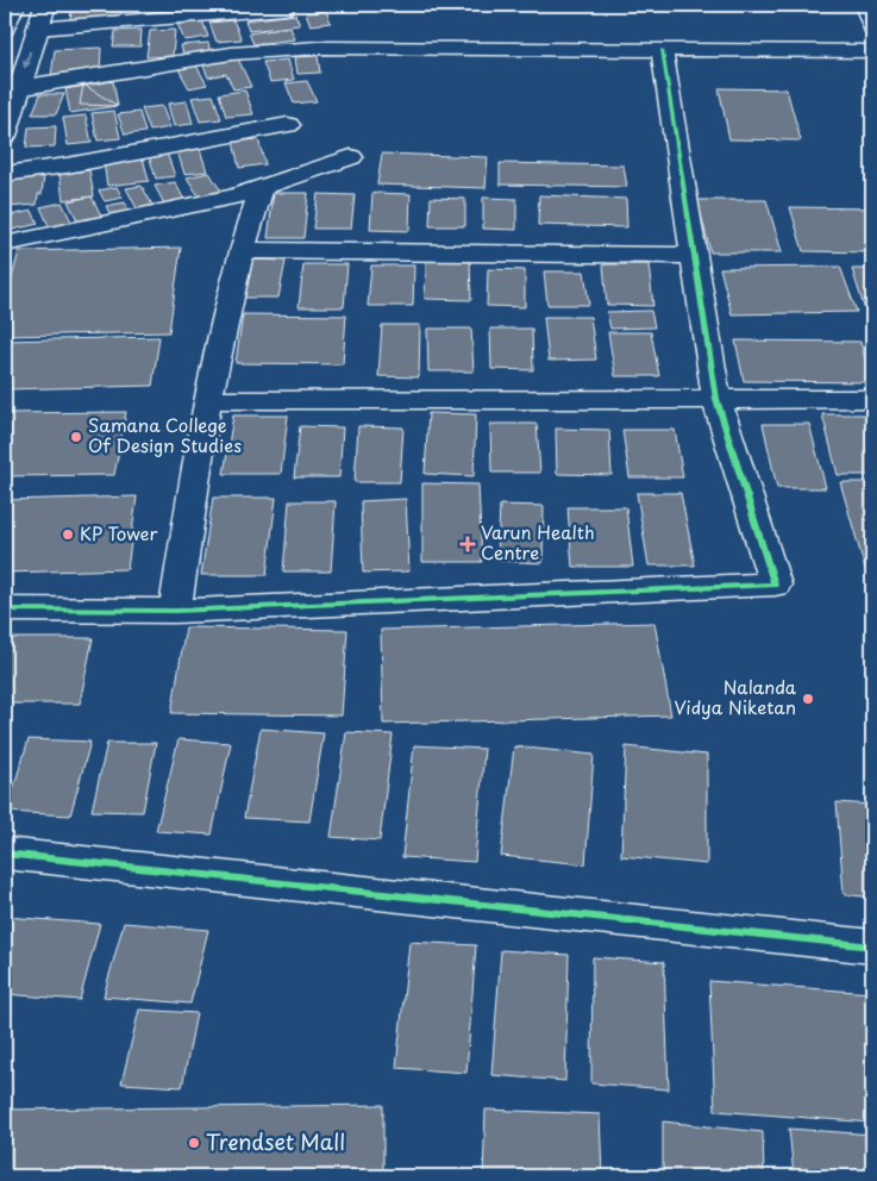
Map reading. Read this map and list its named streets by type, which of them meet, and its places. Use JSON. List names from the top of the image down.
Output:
{
  "places": {
    "other": [
      "Samana College Of Design Studies",
      "KP Tower",
      "Nalanda Vidya Niketan",
      "Trendset Mall"
    ],
    "health": ["Varun Health Centre"]
  }
}
